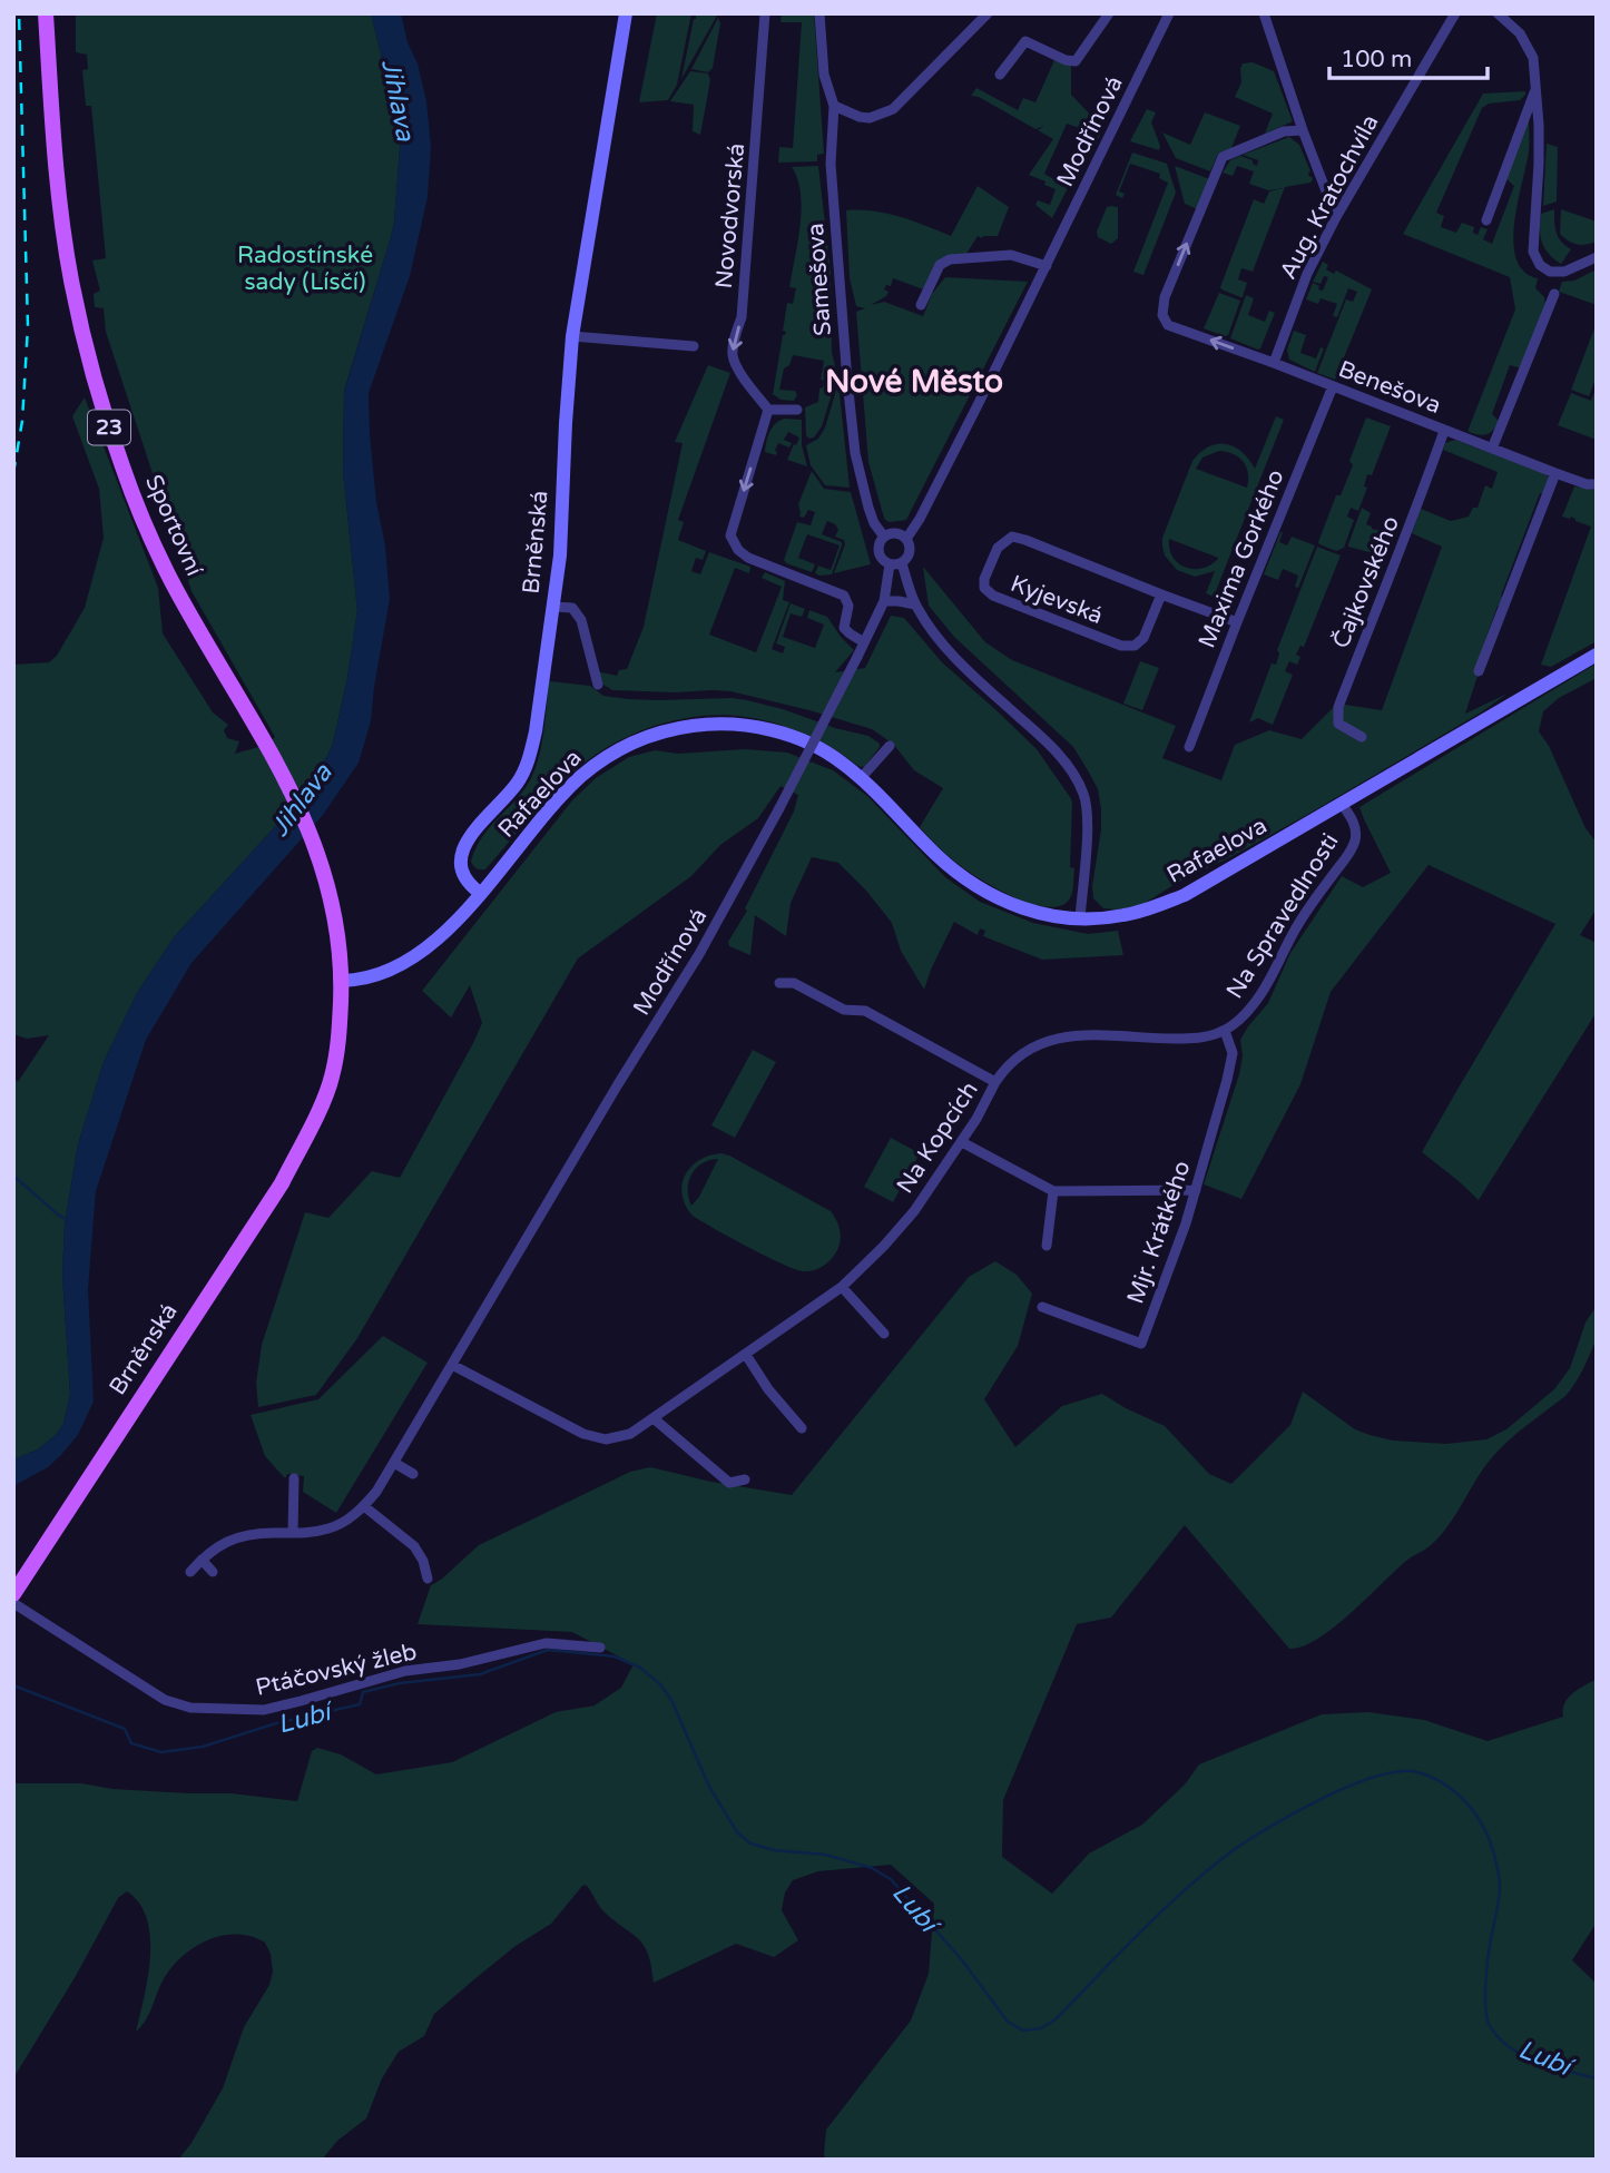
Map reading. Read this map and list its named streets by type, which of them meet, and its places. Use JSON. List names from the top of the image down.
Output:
{
  "streets": {
    "main road": [
      "23",
      "Sportovní",
      "Brněnská",
      "Rafaelova"
    ],
    "street": [
      "Modřínová",
      "Aug. Kratochvíla",
      "Novodvorská",
      "Samešova",
      "Benešova",
      "Maxima Gorkého",
      "Čajkovského",
      "Kyjevská",
      "Na Spravedlnosti",
      "Na Kopcích",
      "Mjr. Krátkého",
      "Ptáčovský žleb"
    ]
  },
  "crossings": [
    ["Modřínová", "Samešova"],
    ["Modřínová", "Na Kopcích"],
    ["Aug. Kratochvíla", "Benešova"],
    ["Benešova", "Maxima Gorkého"],
    ["Benešova", "Čajkovského"],
    ["Sportovní", "Brněnská"],
    ["Brněnská", "Rafaelova"],
    ["Rafaelova", "Na Spravedlnosti"],
    ["Na Spravedlnosti", "Na Kopcích"],
    ["Na Spravedlnosti", "Mjr. Krátkého"]
  ],
  "one_way": ["Novodvorská"],
  "districts": ["Nové Město"],
  "water": ["Jihlava", "Lubí"],
  "parks": ["Radostínské sady (Lísčí)"],
  "scale_bar": "100 m"
}
